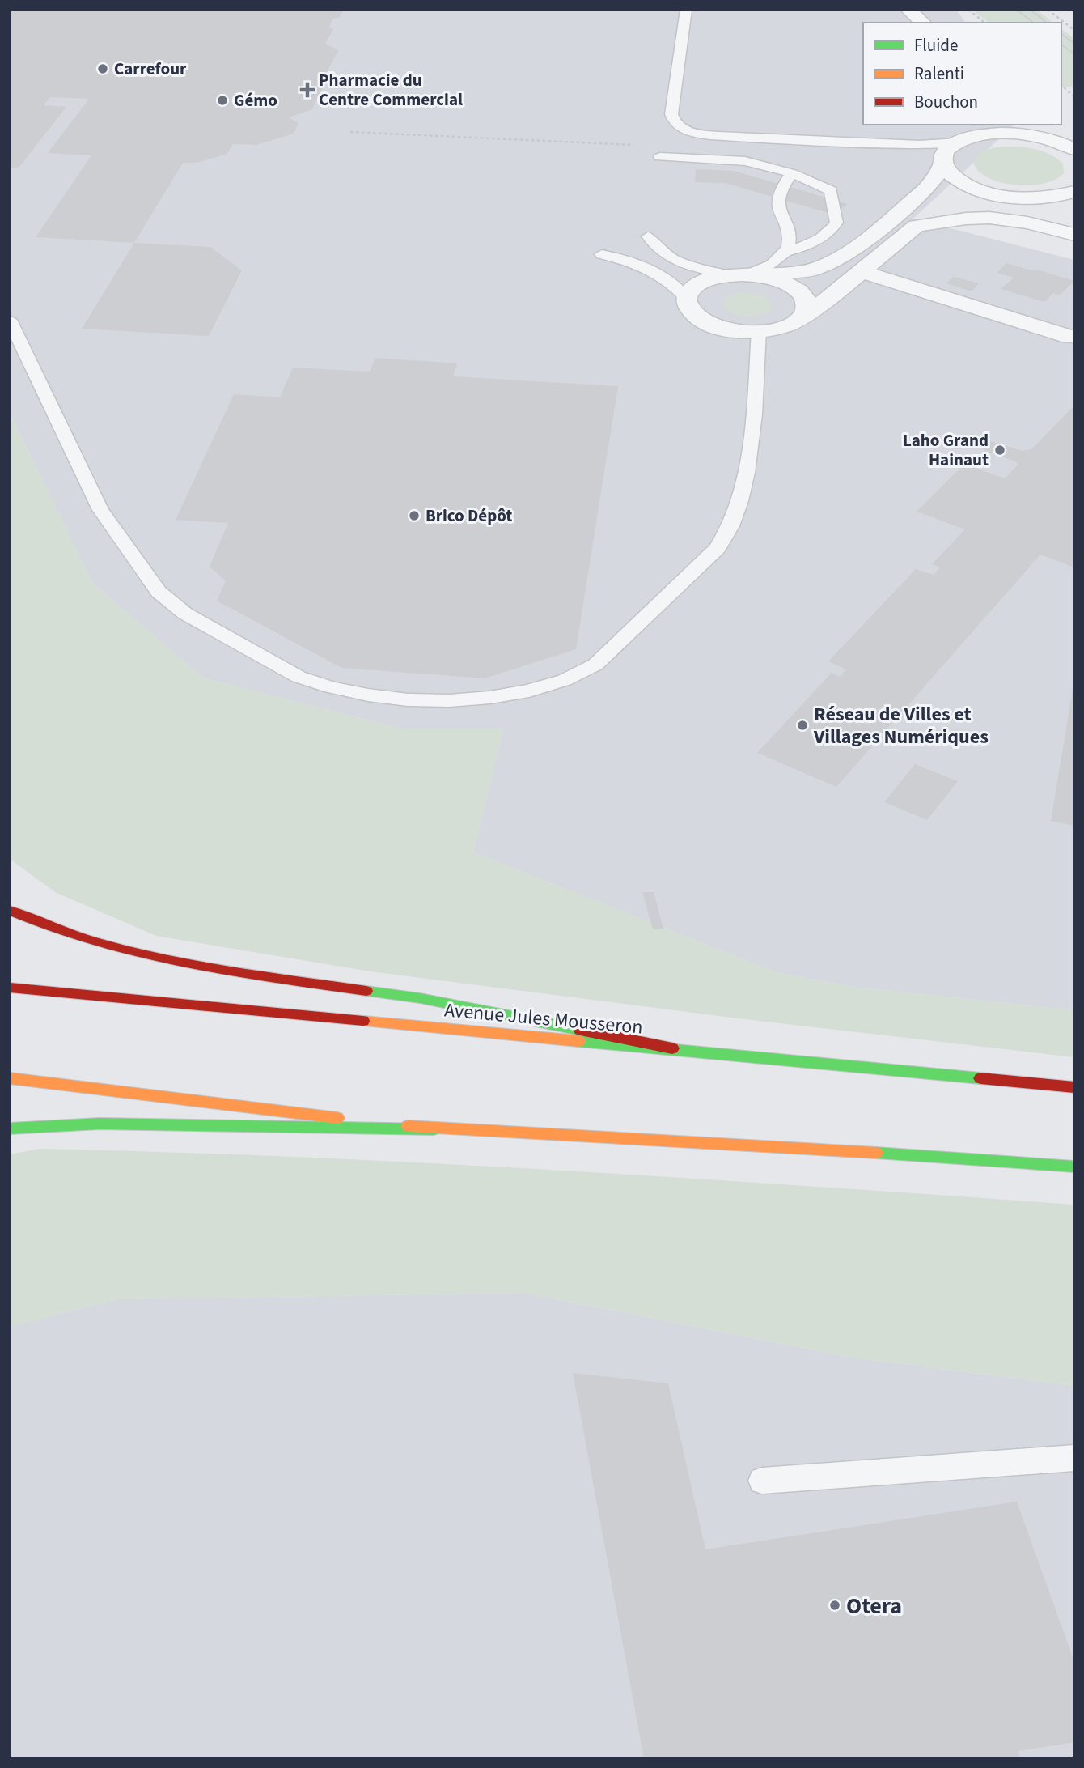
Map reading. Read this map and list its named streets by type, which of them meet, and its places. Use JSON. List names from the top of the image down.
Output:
{
  "streets": {
    "main road": ["Avenue Jules Mousseron"]
  },
  "places": {
    "other": [
      "Carrefour",
      "Gémo",
      "Laho Grand Hainaut",
      "Brico Dépôt",
      "Réseau de Villes et Villages Numériques",
      "Otera"
    ],
    "health": ["Pharmacie du Centre Commercial"]
  },
  "legend": ["Fluide", "Ralenti", "Bouchon"]
}
